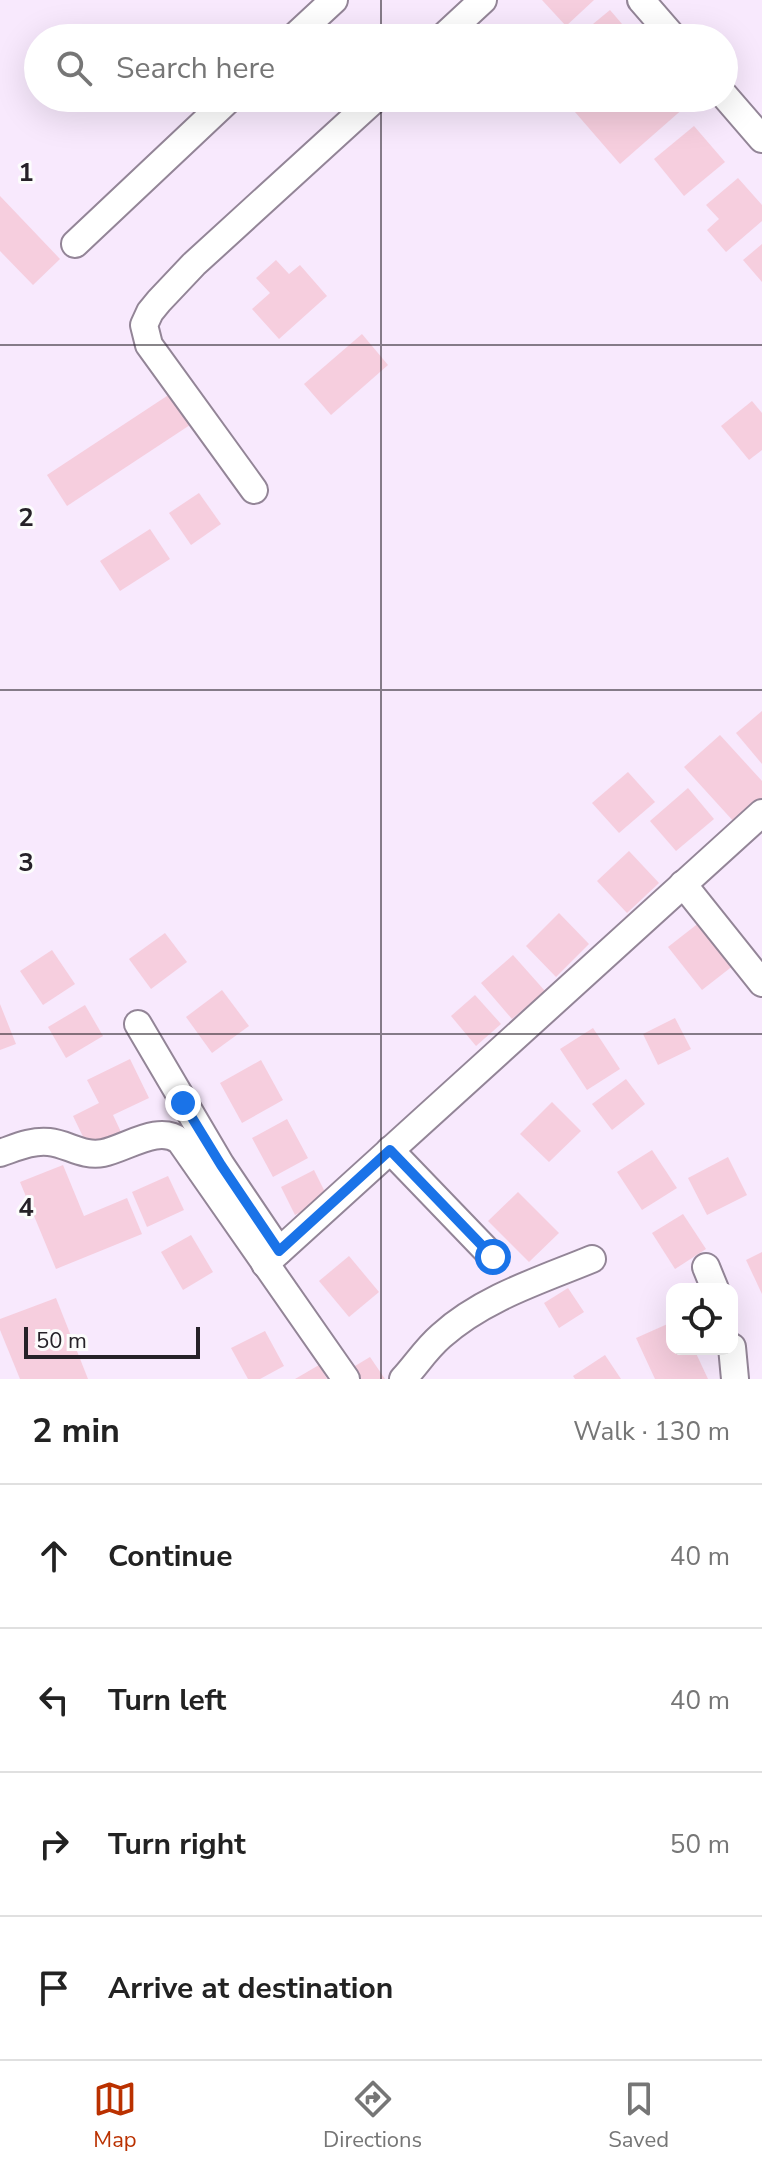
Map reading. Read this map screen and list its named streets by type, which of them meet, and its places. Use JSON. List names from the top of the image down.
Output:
{
  "scale_bar": "50 m",
  "page": {
    "search": "Search here",
    "scale": "50 m",
    "heading": ["2 min", "Walk · 130 m"],
    "list": [
      ["Continue", "40 m"],
      ["Turn left", "40 m"],
      ["Turn right", "50 m"],
      "Arrive at destination"
    ],
    "nav": ["Map", "Directions", "Saved"]
  },
  "grid": {
    "rows": [
      "1",
      "2",
      "3",
      "4"
    ]
  }
}
